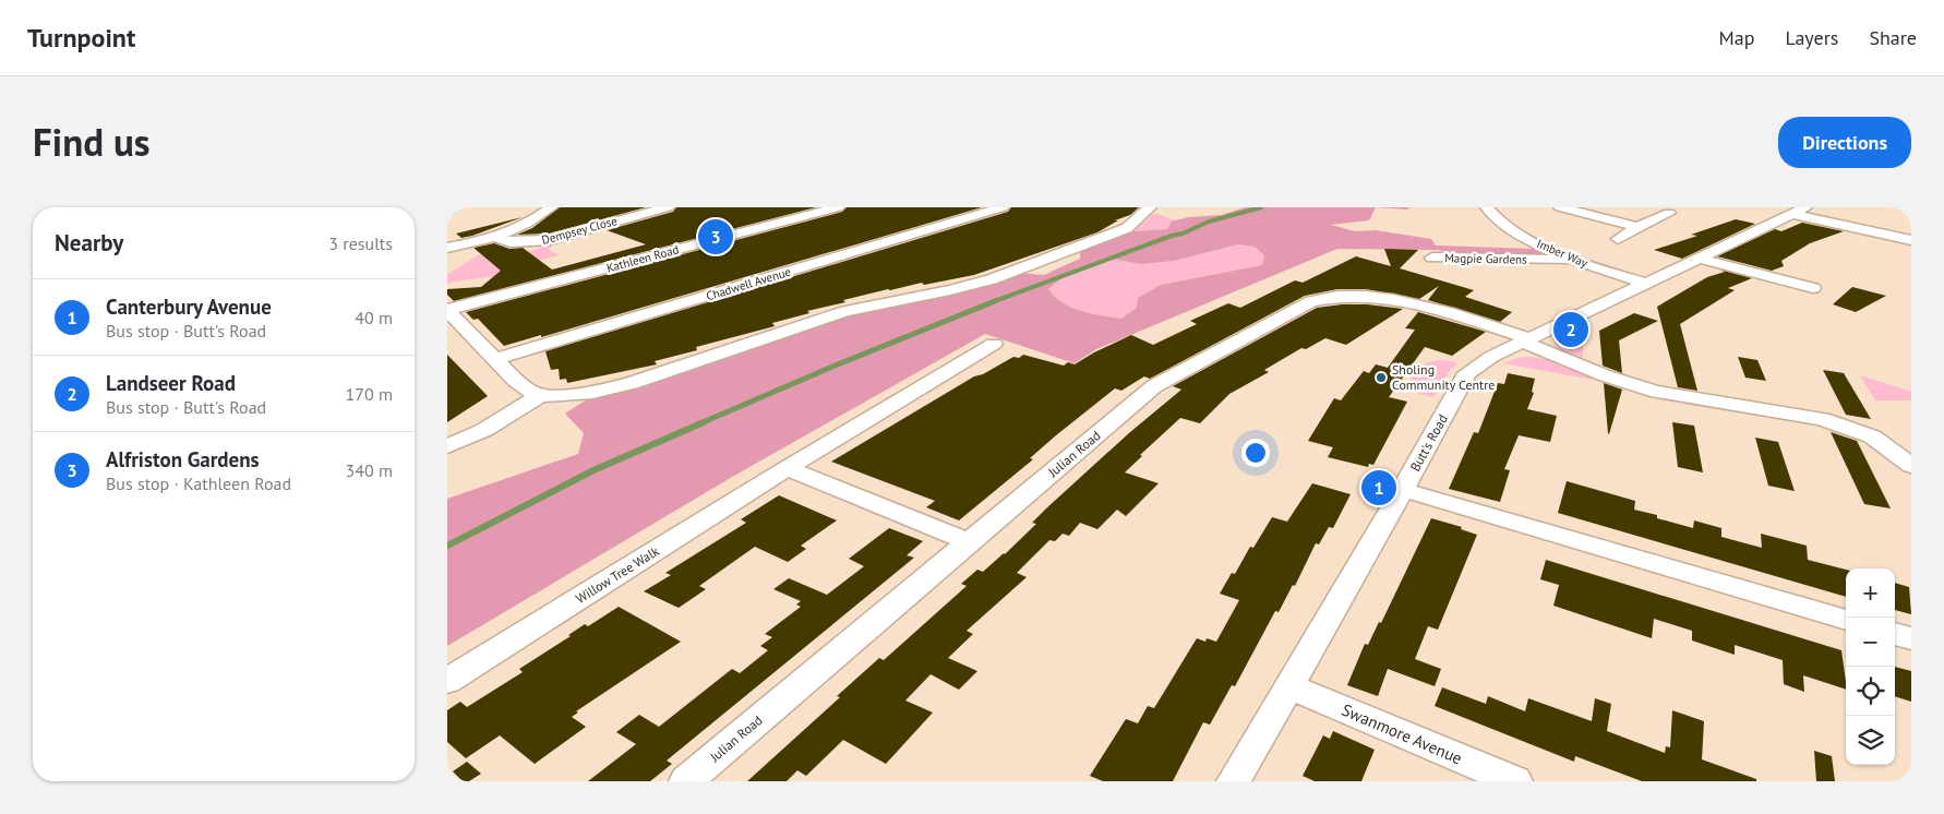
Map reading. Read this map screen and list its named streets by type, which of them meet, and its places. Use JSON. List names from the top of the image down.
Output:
{
  "streets": {
    "street": [
      "Dempsey Close",
      "Imber Way",
      "Kathleen Road",
      "Magpie Gardens",
      "Chadwell Avenue",
      "Butt's Road",
      "Julian Road",
      "Willow Tree Walk",
      "Swanmore Avenue"
    ]
  },
  "crossings": [
    ["Imber Way", "Magpie Gardens"],
    ["Imber Way", "Butt's Road"],
    ["Butt's Road", "Julian Road"],
    ["Butt's Road", "Swanmore Avenue"]
  ],
  "places": ["Sholing Community Centre"],
  "page": {
    "header": "Turnpoint",
    "nav": ["Map", "Layers", "Share"],
    "title": "Find us",
    "buttons": "Directions",
    "heading": ["Nearby", "3 results"],
    "pins": ["3", "2", "1"],
    "list": [
      {
        "mark": "1",
        "name": "Canterbury Avenue",
        "note": "Bus stop · Butt's Road",
        "value": "40 m"
      },
      {
        "mark": "2",
        "name": "Landseer Road",
        "note": "Bus stop · Butt's Road",
        "value": "170 m"
      },
      {
        "mark": "3",
        "name": "Alfriston Gardens",
        "note": "Bus stop · Kathleen Road",
        "value": "340 m"
      }
    ],
    "map_buttons": ["+", "−"]
  }
}
